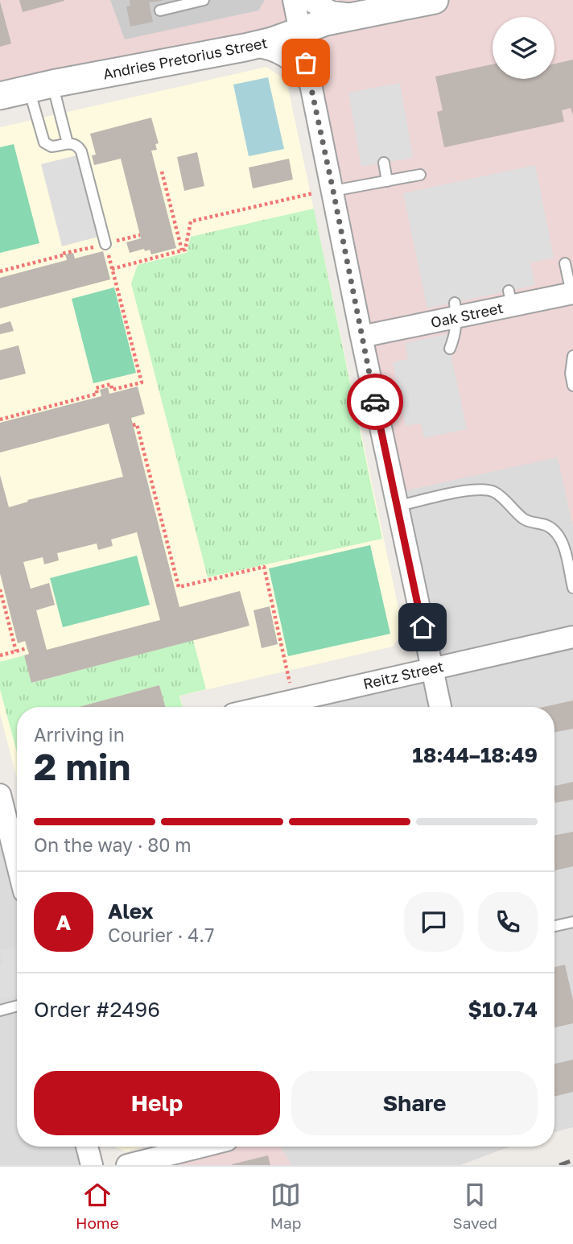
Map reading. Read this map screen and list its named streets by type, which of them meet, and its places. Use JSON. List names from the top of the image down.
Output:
{
  "streets": {
    "street": ["Andries Pretorius Street", "Oak Street", "Reitz Street"]
  },
  "page": {
    "heading": ["2 min", "Arriving in", "18:44–18:49"],
    "panel": [
      "Alex",
      "Courier · 4.7",
      "Order #2496",
      "$10.74"
    ],
    "bar": "On the way · 80 m",
    "round": "A",
    "buttons": ["Help", "Share"],
    "tabs": ["Home", "Map", "Saved"]
  }
}
